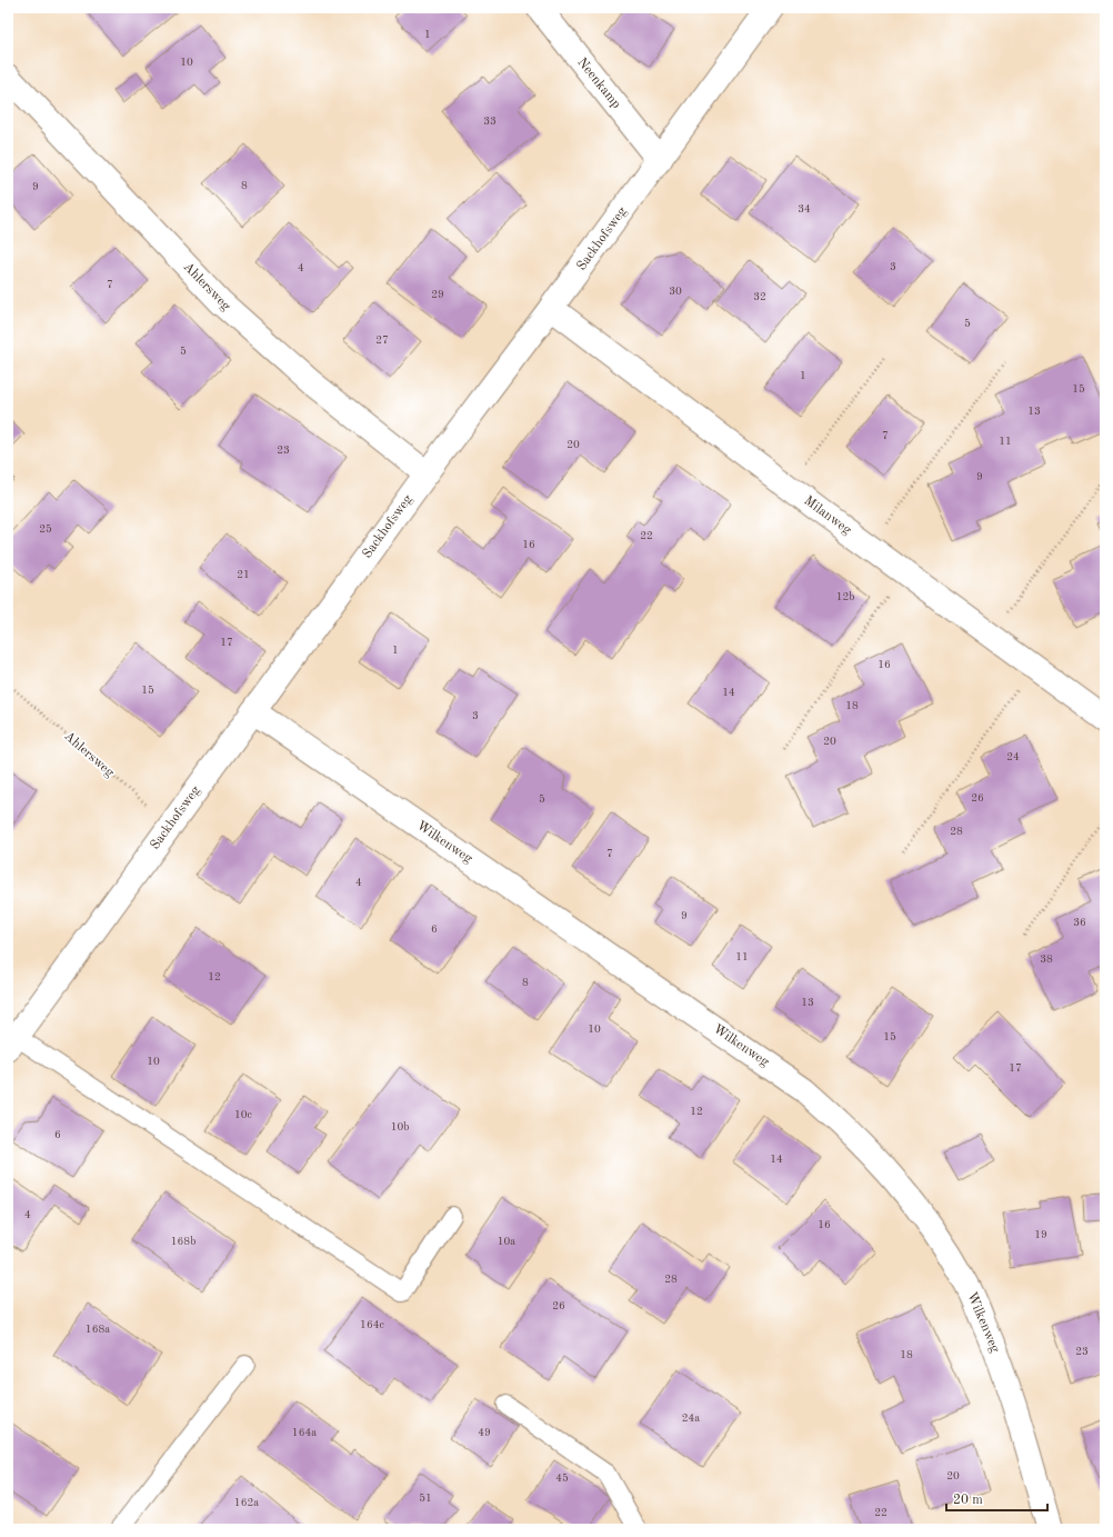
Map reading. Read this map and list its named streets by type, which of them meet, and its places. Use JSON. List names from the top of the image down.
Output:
{
  "streets": {
    "street": [
      "Neenkamp",
      "Sackhofsweg",
      "Ahlersweg",
      "Milanweg",
      "Wilkenweg"
    ]
  },
  "crossings": [
    ["Neenkamp", "Sackhofsweg"],
    ["Sackhofsweg", "Ahlersweg"],
    ["Sackhofsweg", "Milanweg"],
    ["Sackhofsweg", "Wilkenweg"]
  ],
  "house_numbers": [
    "1",
    "10",
    "33",
    "8",
    "9",
    "34",
    "3",
    "4",
    "7",
    "30",
    "29",
    "32",
    "5",
    "27",
    "5",
    "1",
    "15",
    "13",
    "7",
    "11",
    "20",
    "23",
    "9",
    "25",
    "22",
    "16",
    "21",
    "12b",
    "17",
    "1",
    "16",
    "15",
    "14",
    "18",
    "3",
    "20",
    "24",
    "26",
    "5",
    "28",
    "7",
    "4",
    "9",
    "36",
    "6",
    "11",
    "38",
    "12",
    "8",
    "13",
    "10",
    "15",
    "10",
    "17",
    "12",
    "10c",
    "10b",
    "6",
    "14",
    "4",
    "16",
    "19",
    "168b",
    "10a",
    "28",
    "26",
    "164c",
    "168a",
    "23",
    "18",
    "24a",
    "164a",
    "49",
    "20",
    "45",
    "51",
    "162a",
    "22"
  ],
  "scale_bar": "20 m"
}
